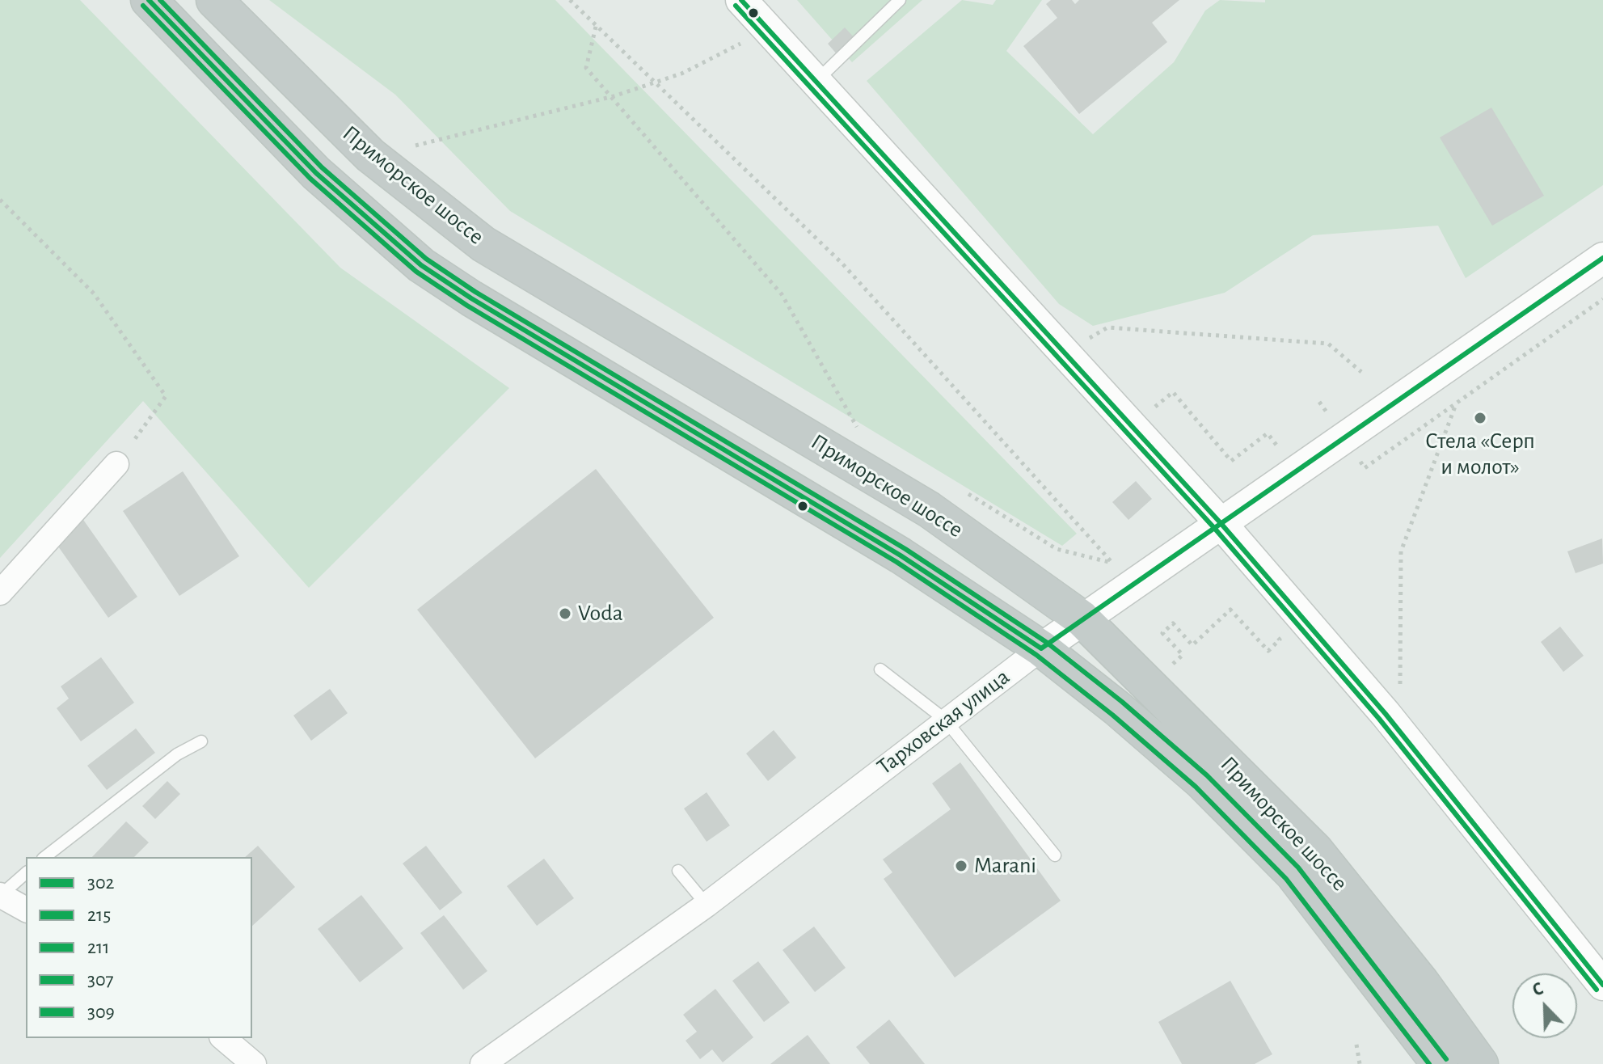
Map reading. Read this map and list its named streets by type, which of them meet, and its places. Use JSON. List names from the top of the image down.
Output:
{
  "streets": {
    "highway": ["Приморское шоссе"],
    "street": ["Тарховская улица"]
  },
  "crossings": [
    ["Приморское шоссе", "Тарховская улица"]
  ],
  "places": ["Стела «Серп и молот»", "Voda", "Marani"],
  "lines": [
    "transit line 302",
    "transit line 211",
    "transit line 307",
    "transit line 215",
    "transit line 309"
  ],
  "legend": [
    "302",
    "215",
    "211",
    "307",
    "309"
  ],
  "north": "top left"
}
